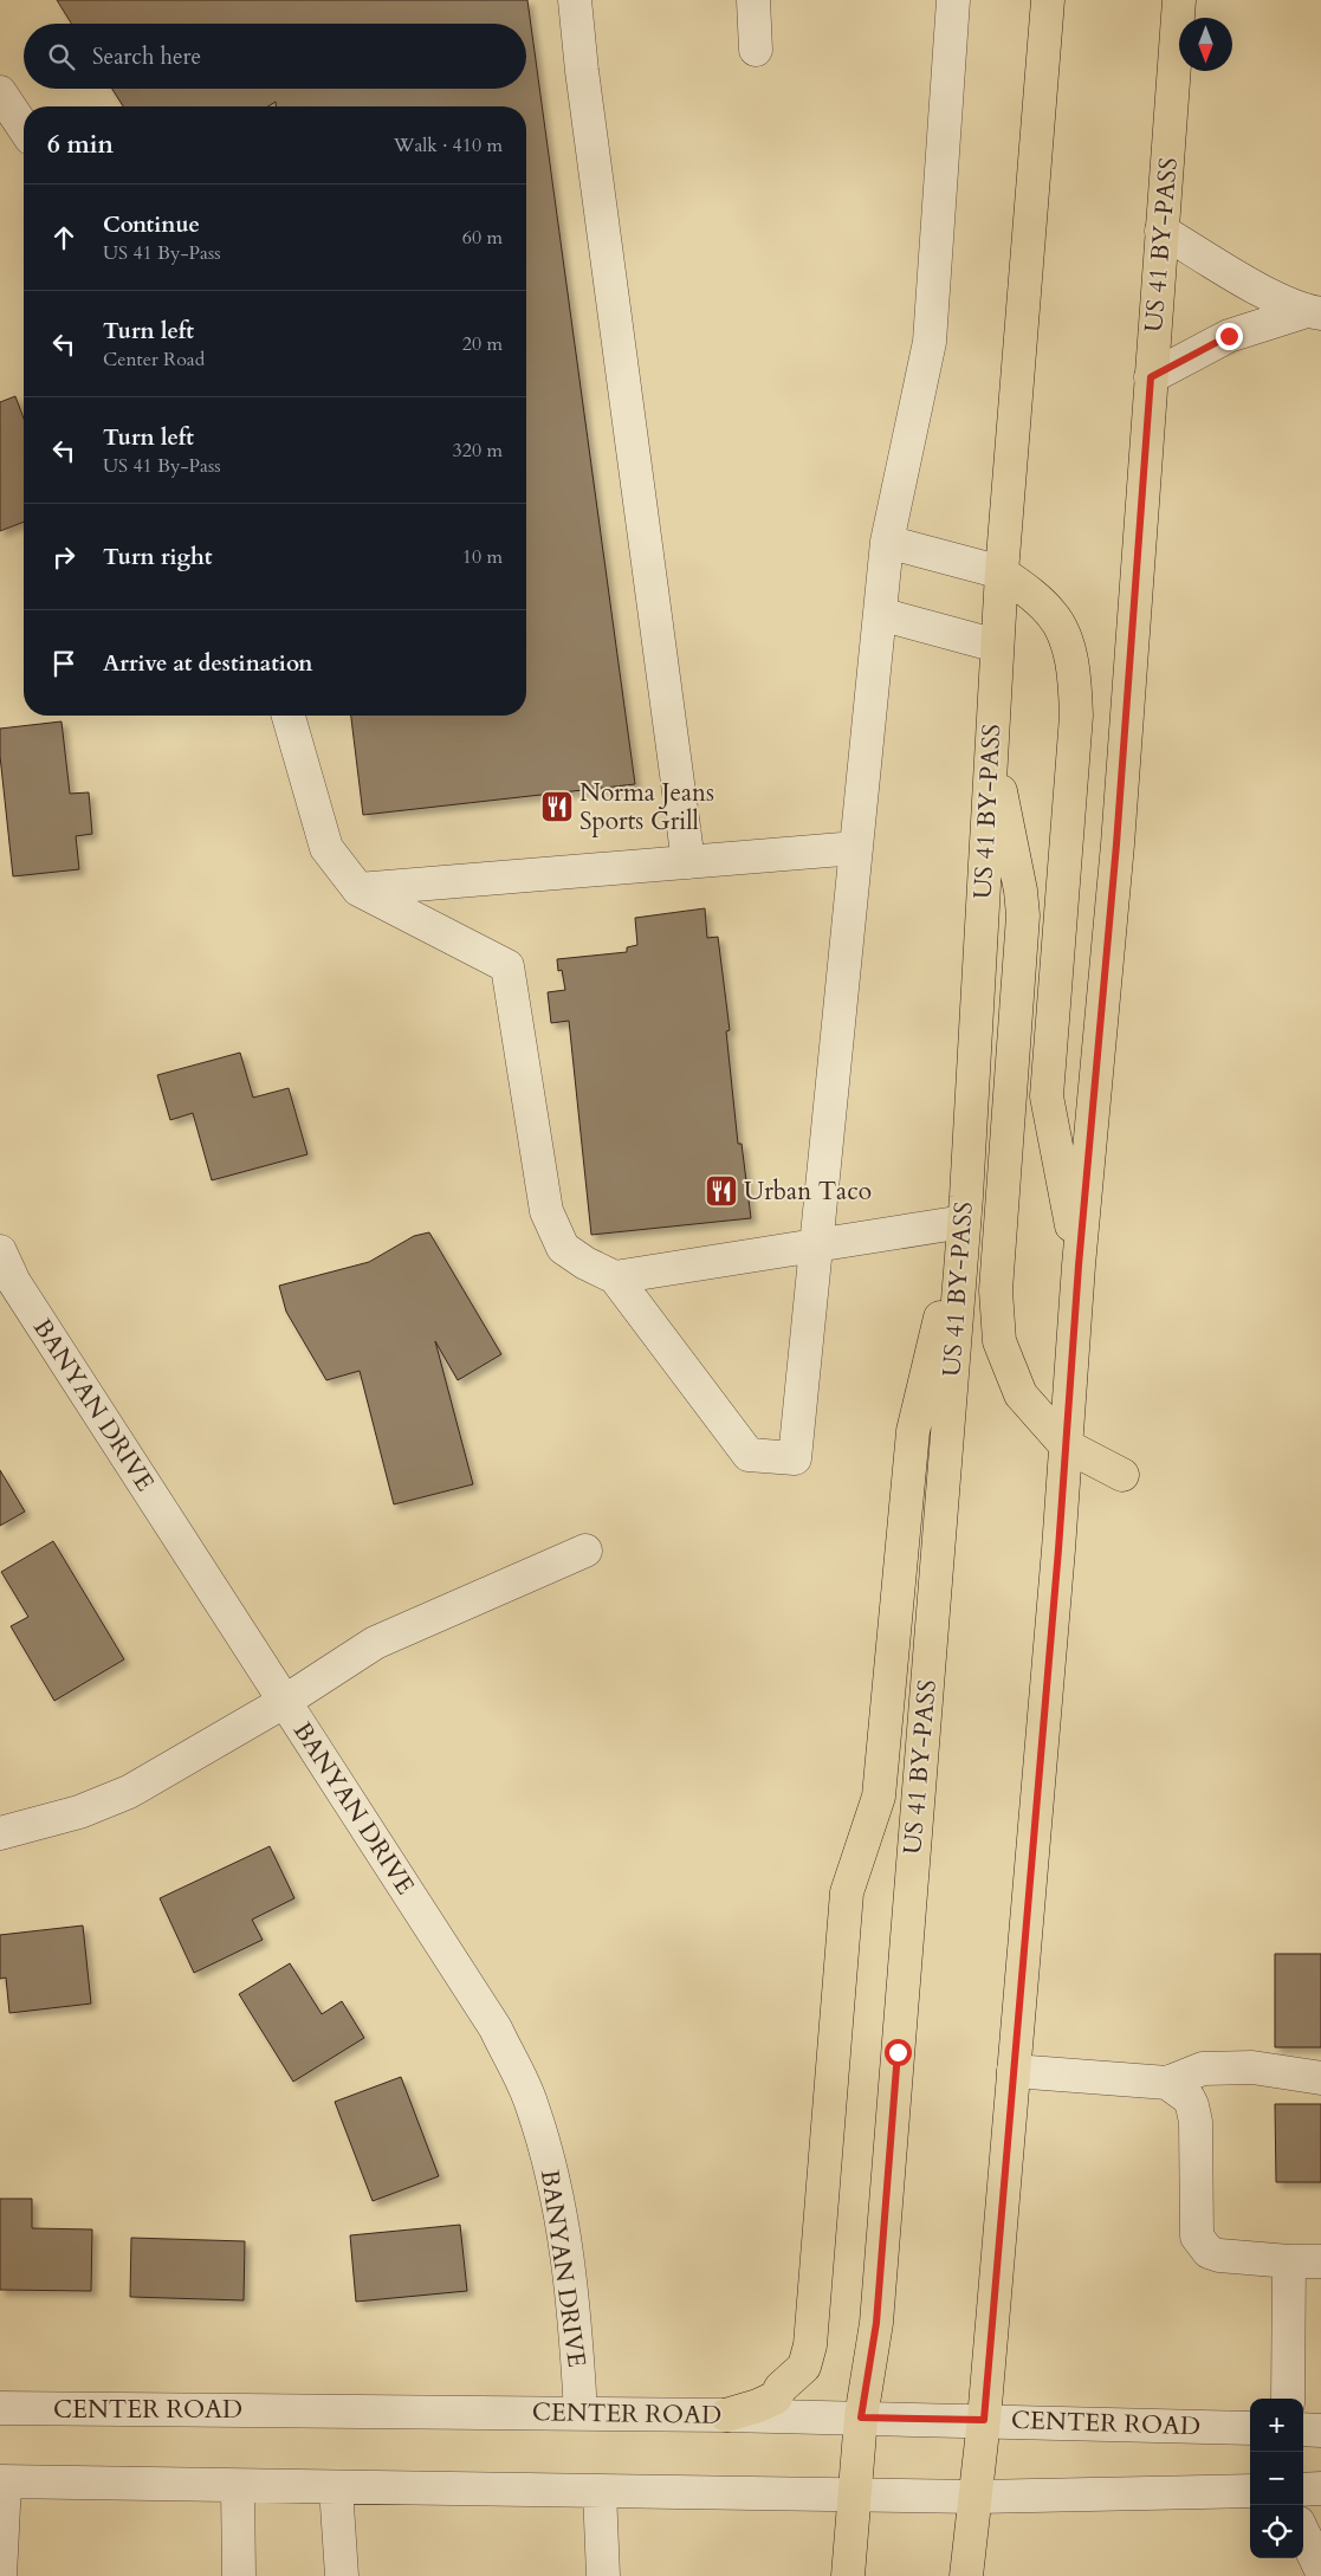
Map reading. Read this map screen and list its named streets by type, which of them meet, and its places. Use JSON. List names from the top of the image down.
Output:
{
  "streets": {
    "main road": ["US 41 BY-PASS"],
    "street": ["BANYAN DRIVE", "CENTER ROAD"]
  },
  "crossings": [
    ["US 41 BY-PASS", "CENTER ROAD"],
    ["BANYAN DRIVE", "CENTER ROAD"]
  ],
  "places": {
    "restaurant": ["Norma Jeans Sports Grill", "Urban Taco"]
  },
  "north": "bottom",
  "page": {
    "search": "Search here",
    "heading": ["6 min", "Walk · 410 m"],
    "list": [
      ["Continue", "US 41 By-Pass", "60 m"],
      ["Turn left", "Center Road", "20 m"],
      ["Turn left", "US 41 By-Pass", "320 m"],
      ["Turn right", "10 m"],
      "Arrive at destination"
    ],
    "map_buttons": ["+", "−"]
  }
}
